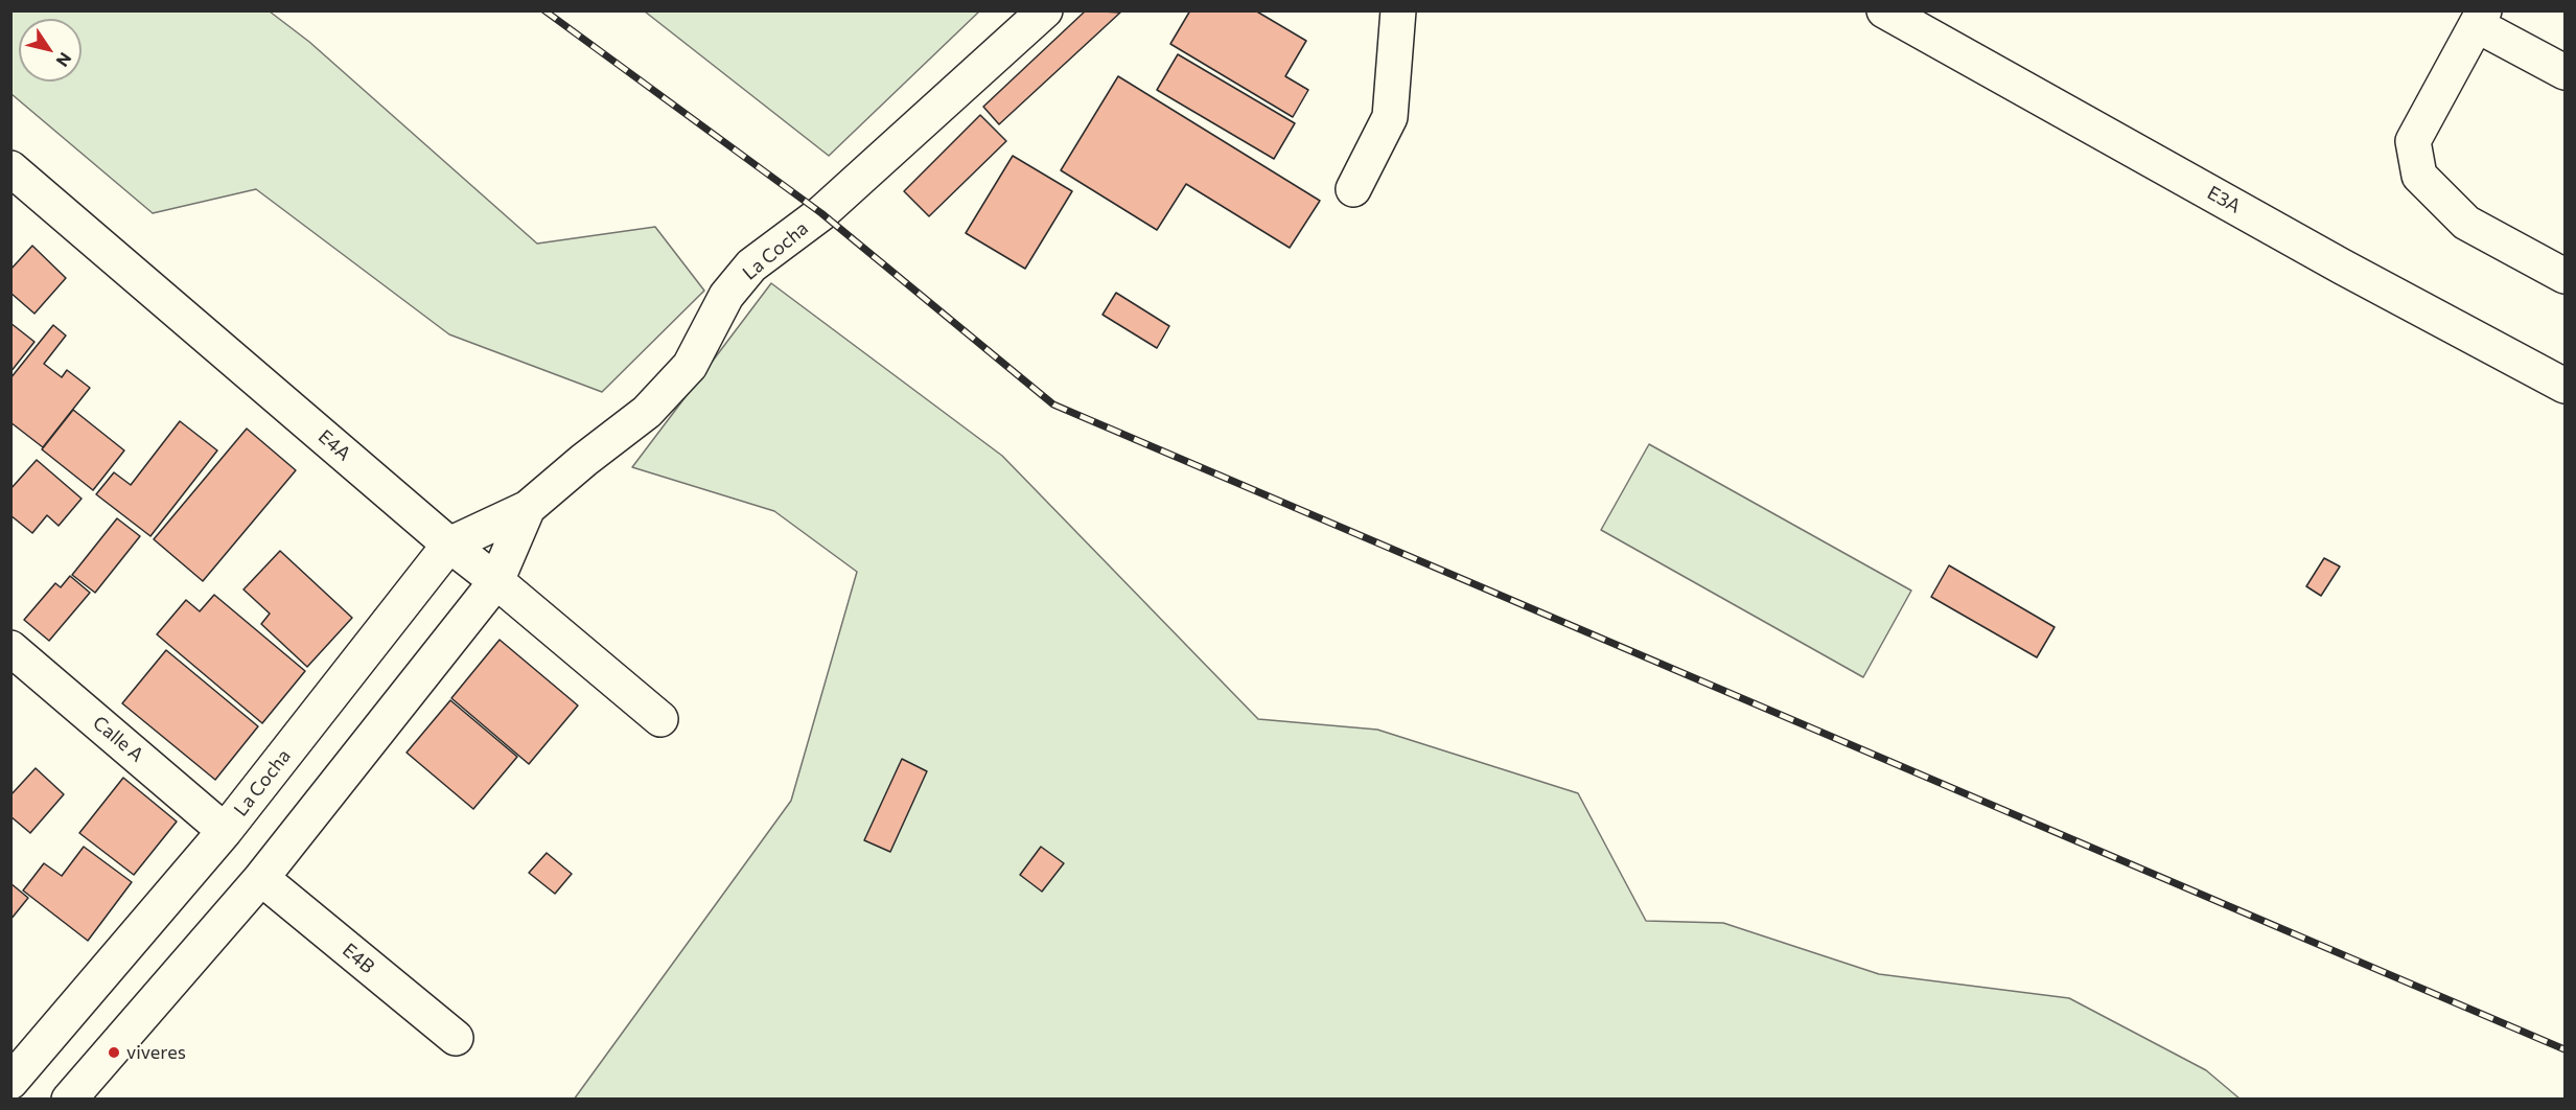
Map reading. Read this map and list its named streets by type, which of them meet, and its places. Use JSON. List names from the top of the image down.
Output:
{
  "streets": {
    "street": [
      "E3A",
      "La Cocha",
      "E4A",
      "Calle A",
      "E4B"
    ]
  },
  "crossings": [
    ["La Cocha", "E4A"],
    ["La Cocha", "Calle A"],
    ["La Cocha", "E4B"]
  ],
  "places": ["viveres"],
  "north": "bottom right"
}
